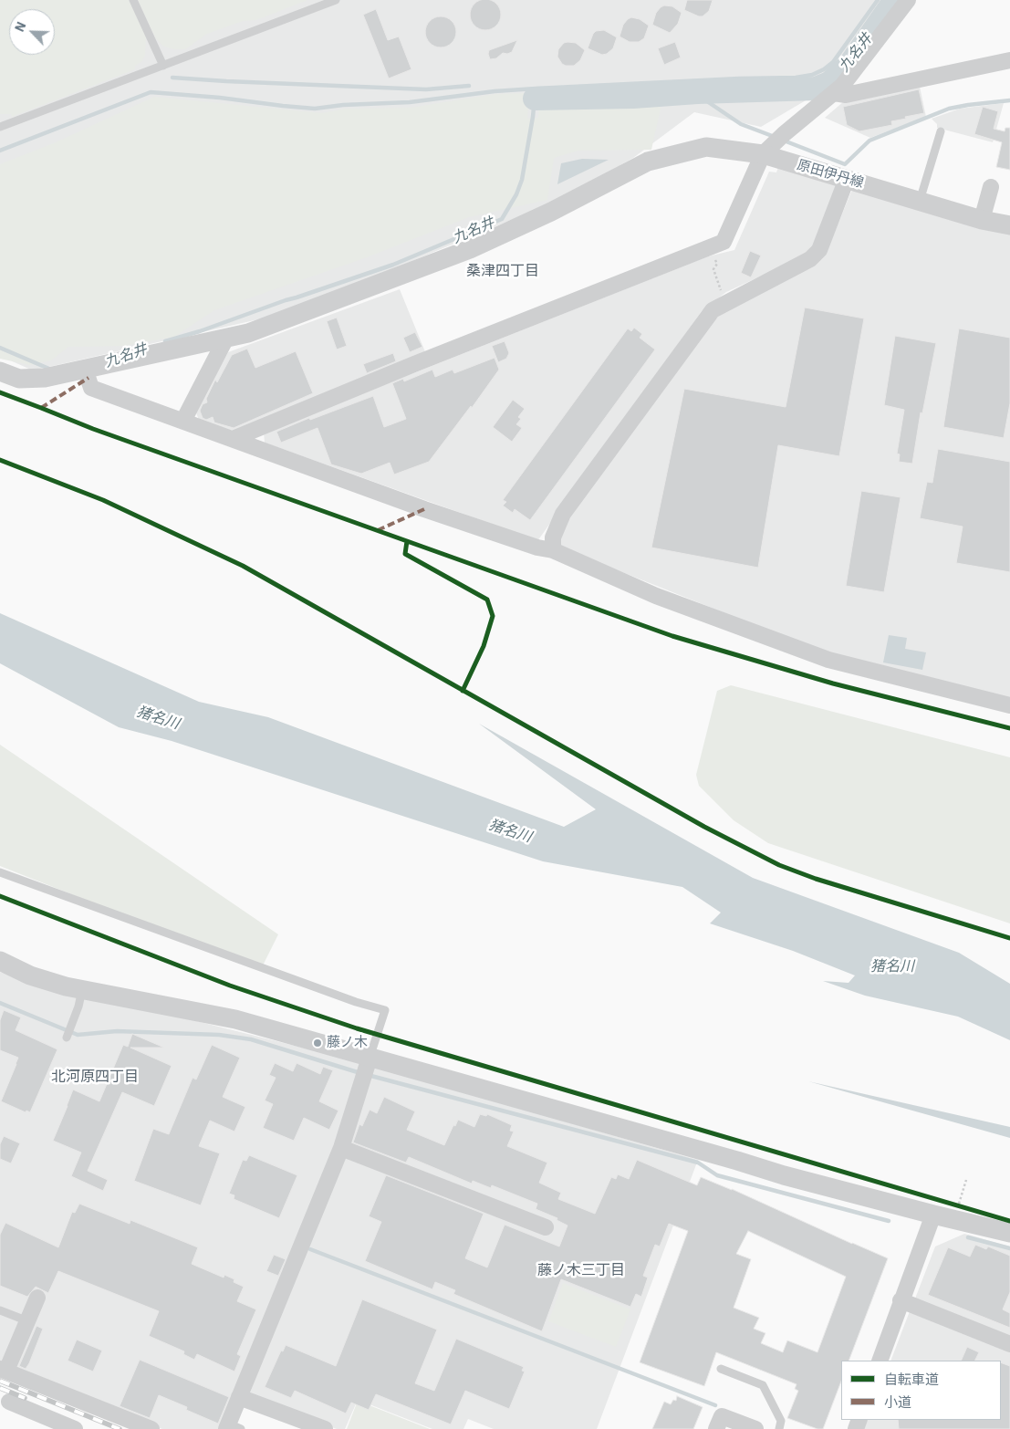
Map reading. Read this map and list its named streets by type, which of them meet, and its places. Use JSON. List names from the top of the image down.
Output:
{
  "streets": {
    "street": ["原田伊丹線"]
  },
  "districts": ["桑津四丁目", "北河原四丁目", "藤ノ木三丁目"],
  "water": ["九名井", "猪名川"],
  "places": ["藤ノ木"],
  "legend": ["自転車道", "小道"],
  "north": "top left"
}
